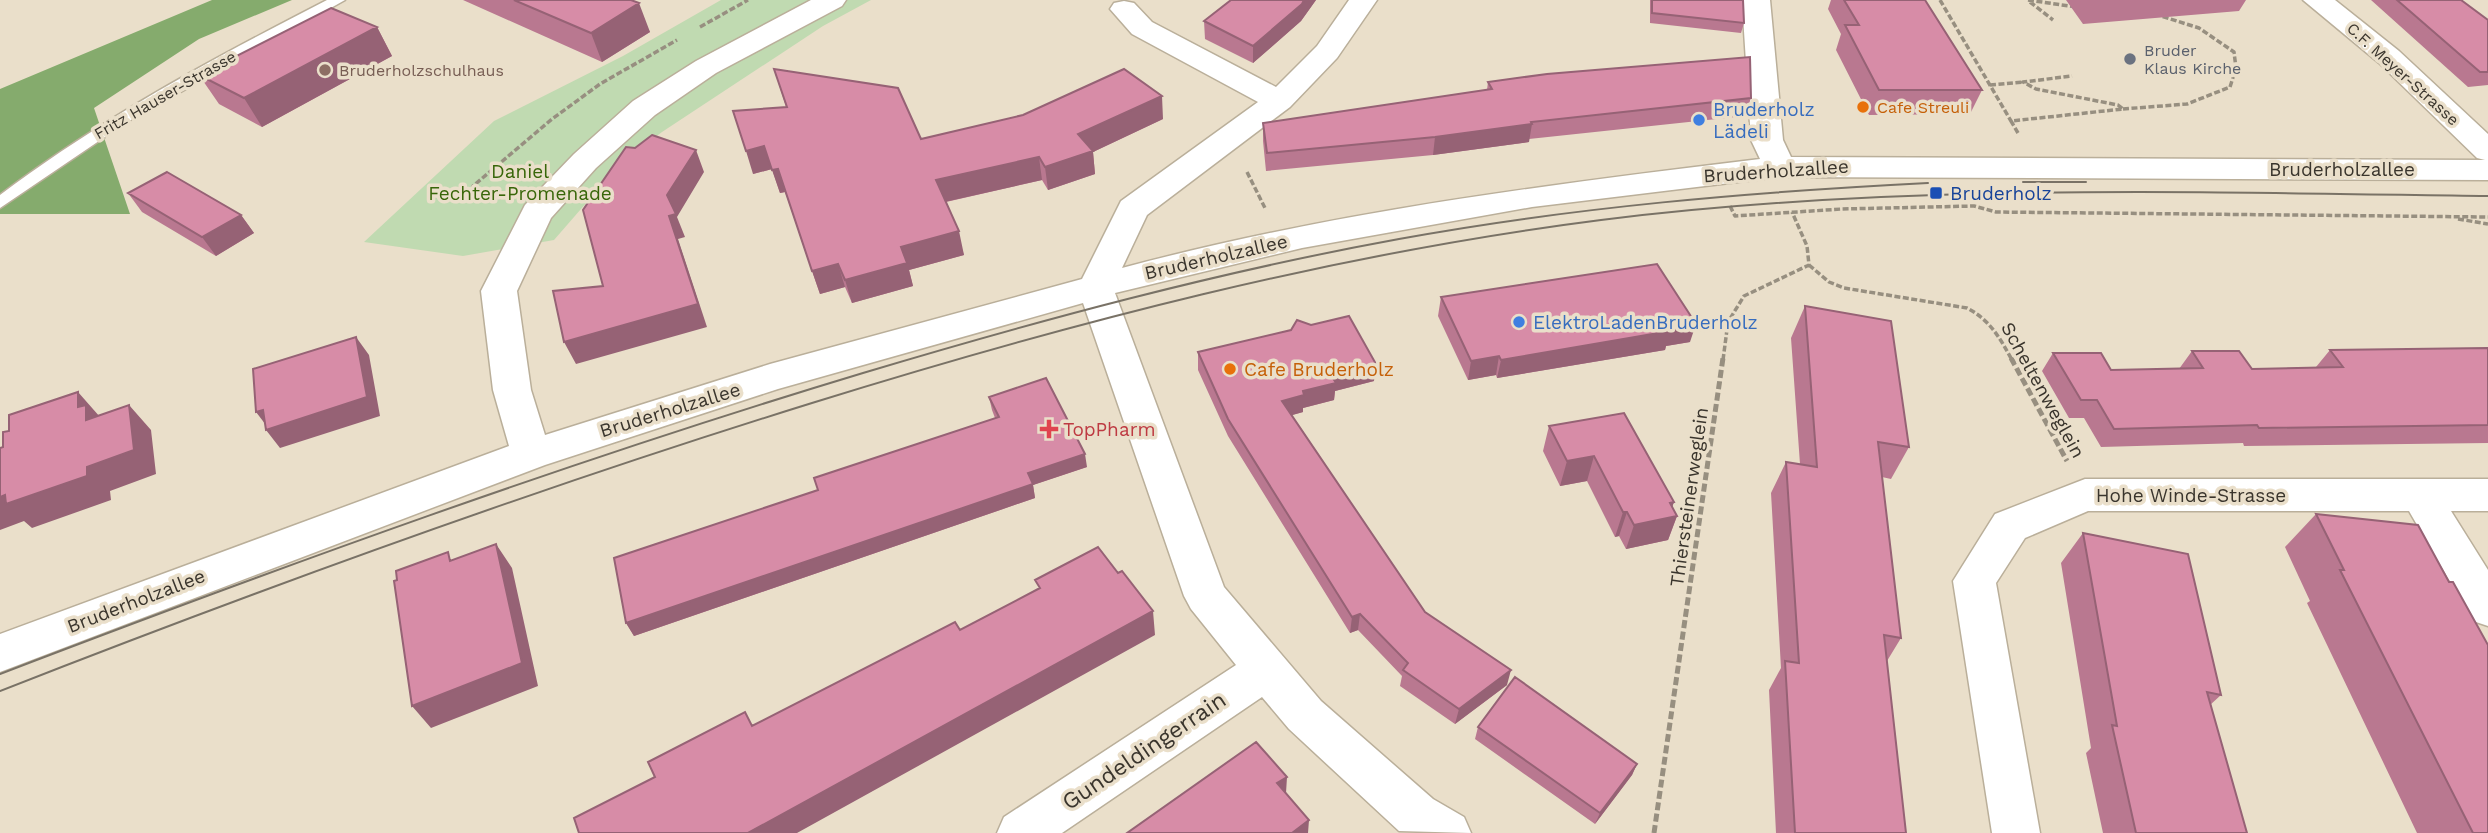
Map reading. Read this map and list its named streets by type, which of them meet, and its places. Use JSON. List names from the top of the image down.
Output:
{
  "streets": {
    "street": [
      "C.F. Meyer-Strasse",
      "Bruderholzallee",
      "Hohe Winde-Strasse",
      "Gundeldingerrain"
    ],
    "lane": ["Fritz Hauser-Strasse"],
    "path": ["Scheltenweglein", "Thiersteinerweglein"]
  },
  "crossings": [
    ["Scheltenweglein", "Hohe Winde-Strasse"],
    ["Scheltenweglein", "Thiersteinerweglein"]
  ],
  "parks": ["Daniel Fechter-Promenade"],
  "places": {
    "other": [
      "Bruder Klaus Kirche",
      "Bruderholzschulhaus",
      "Cafe Streuli",
      "Bruderholz Lädeli",
      "ElektroLadenBruderholz",
      "Cafe Bruderholz"
    ],
    "transit": ["Bruderholz"],
    "health": ["TopPharm"]
  }
}
